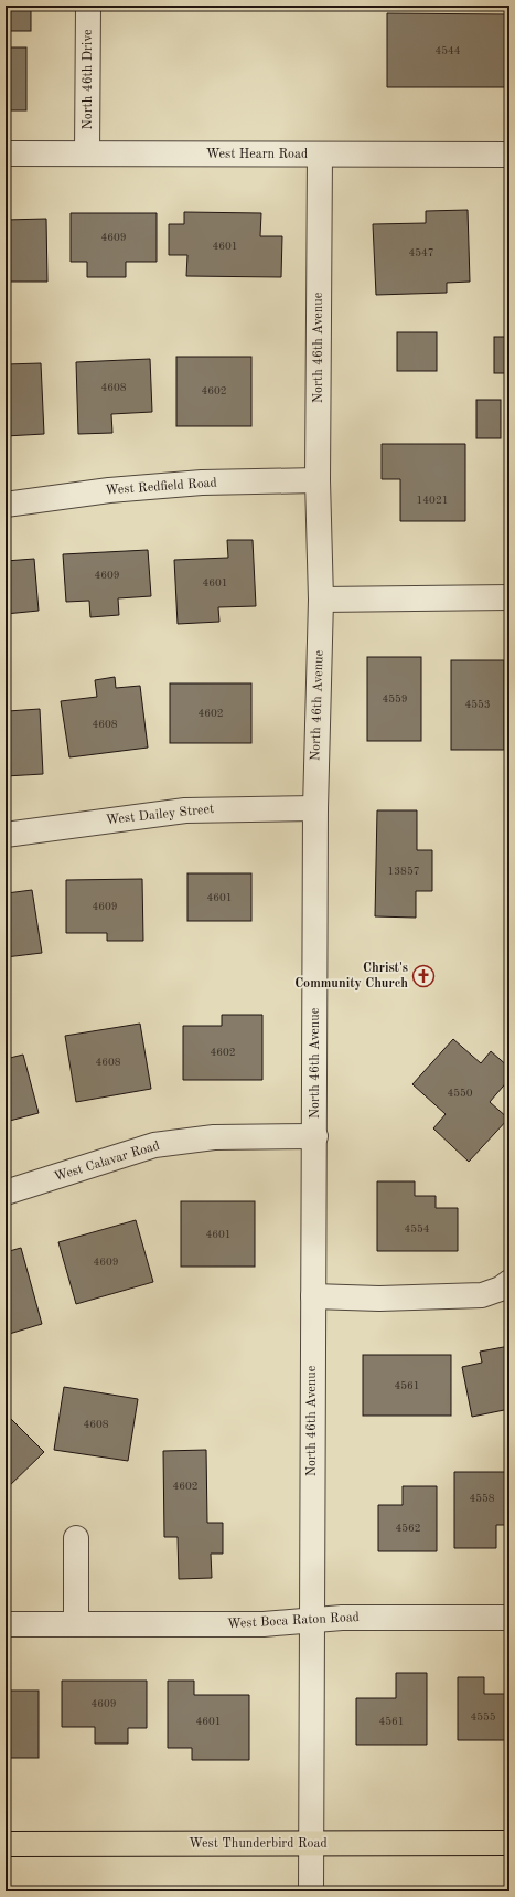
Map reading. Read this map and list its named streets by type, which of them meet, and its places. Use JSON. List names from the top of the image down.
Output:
{
  "streets": {
    "main road": ["West Thunderbird Road"],
    "street": [
      "North 46th Drive",
      "West Hearn Road",
      "North 46th Avenue",
      "West Redfield Road",
      "West Dailey Street",
      "West Calavar Road",
      "West Boca Raton Road"
    ]
  },
  "crossings": [
    ["North 46th Drive", "West Hearn Road"],
    ["West Hearn Road", "North 46th Avenue"],
    ["North 46th Avenue", "West Redfield Road"],
    ["North 46th Avenue", "West Dailey Street"],
    ["North 46th Avenue", "West Calavar Road"],
    ["North 46th Avenue", "West Boca Raton Road"],
    ["North 46th Avenue", "West Thunderbird Road"]
  ],
  "places": {
    "church": ["Christ's Community Church"]
  },
  "house_numbers": [
    "4544",
    "4609",
    "4601",
    "4547",
    "4608",
    "4602",
    "14021",
    "4609",
    "4601",
    "4559",
    "4553",
    "4602",
    "4608",
    "13857",
    "4601",
    "4609",
    "4602",
    "4608",
    "4550",
    "4554",
    "4601",
    "4609",
    "4561",
    "4608",
    "4602",
    "4558",
    "4562",
    "4609",
    "4555",
    "4601",
    "4561"
  ]
}
